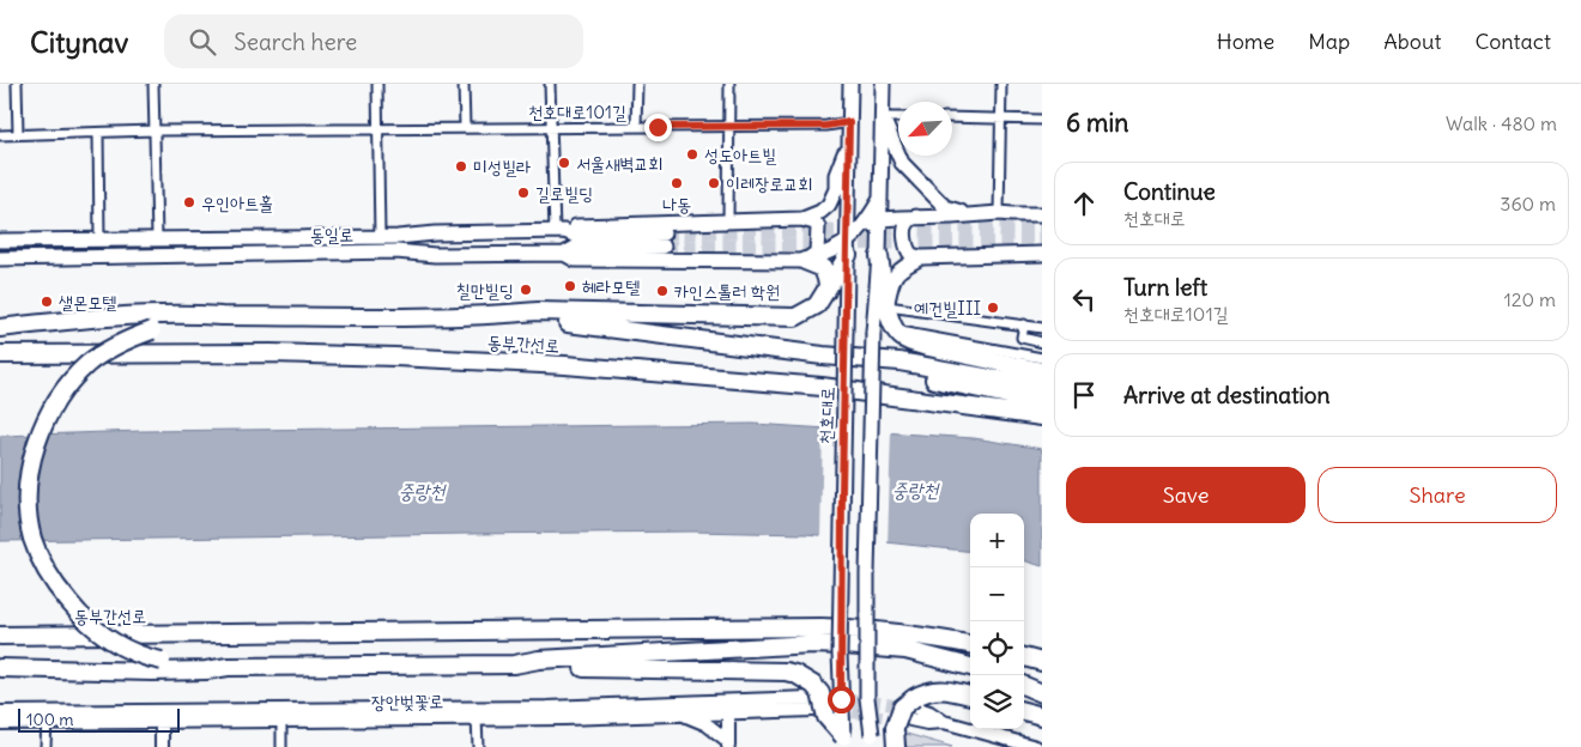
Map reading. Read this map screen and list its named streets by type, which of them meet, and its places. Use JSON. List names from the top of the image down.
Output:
{
  "streets": {
    "highway": ["동부간선로"],
    "main road": ["동일로", "천호대로"],
    "street": ["천호대로101길", "장안벚꽃로"]
  },
  "crossings": [
    ["천호대로101길", "천호대로"]
  ],
  "water": ["중랑천"],
  "places": [
    "성도아트빌",
    "서울새벽교회",
    "미성빌라",
    "나동",
    "이레장로교회",
    "길로빌딩",
    "우인아트홀",
    "헤라모텔",
    "칠만빌딩",
    "카인스톨러 학원",
    "샐몬모텔",
    "예건빌III"
  ],
  "scale_bar": "100 m",
  "north": "bottom left",
  "page": {
    "header": "Citynav",
    "search": "Search here",
    "nav": [
      "Home",
      "Map",
      "About",
      "Contact"
    ],
    "heading": ["6 min", "Walk · 480 m"],
    "list": [
      ["Continue", "천호대로", "360 m"],
      ["Turn left", "천호대로101길", "120 m"],
      "Arrive at destination"
    ],
    "buttons": ["Save", "Share"],
    "map_buttons": ["+", "−"],
    "scale": "100 m"
  }
}
